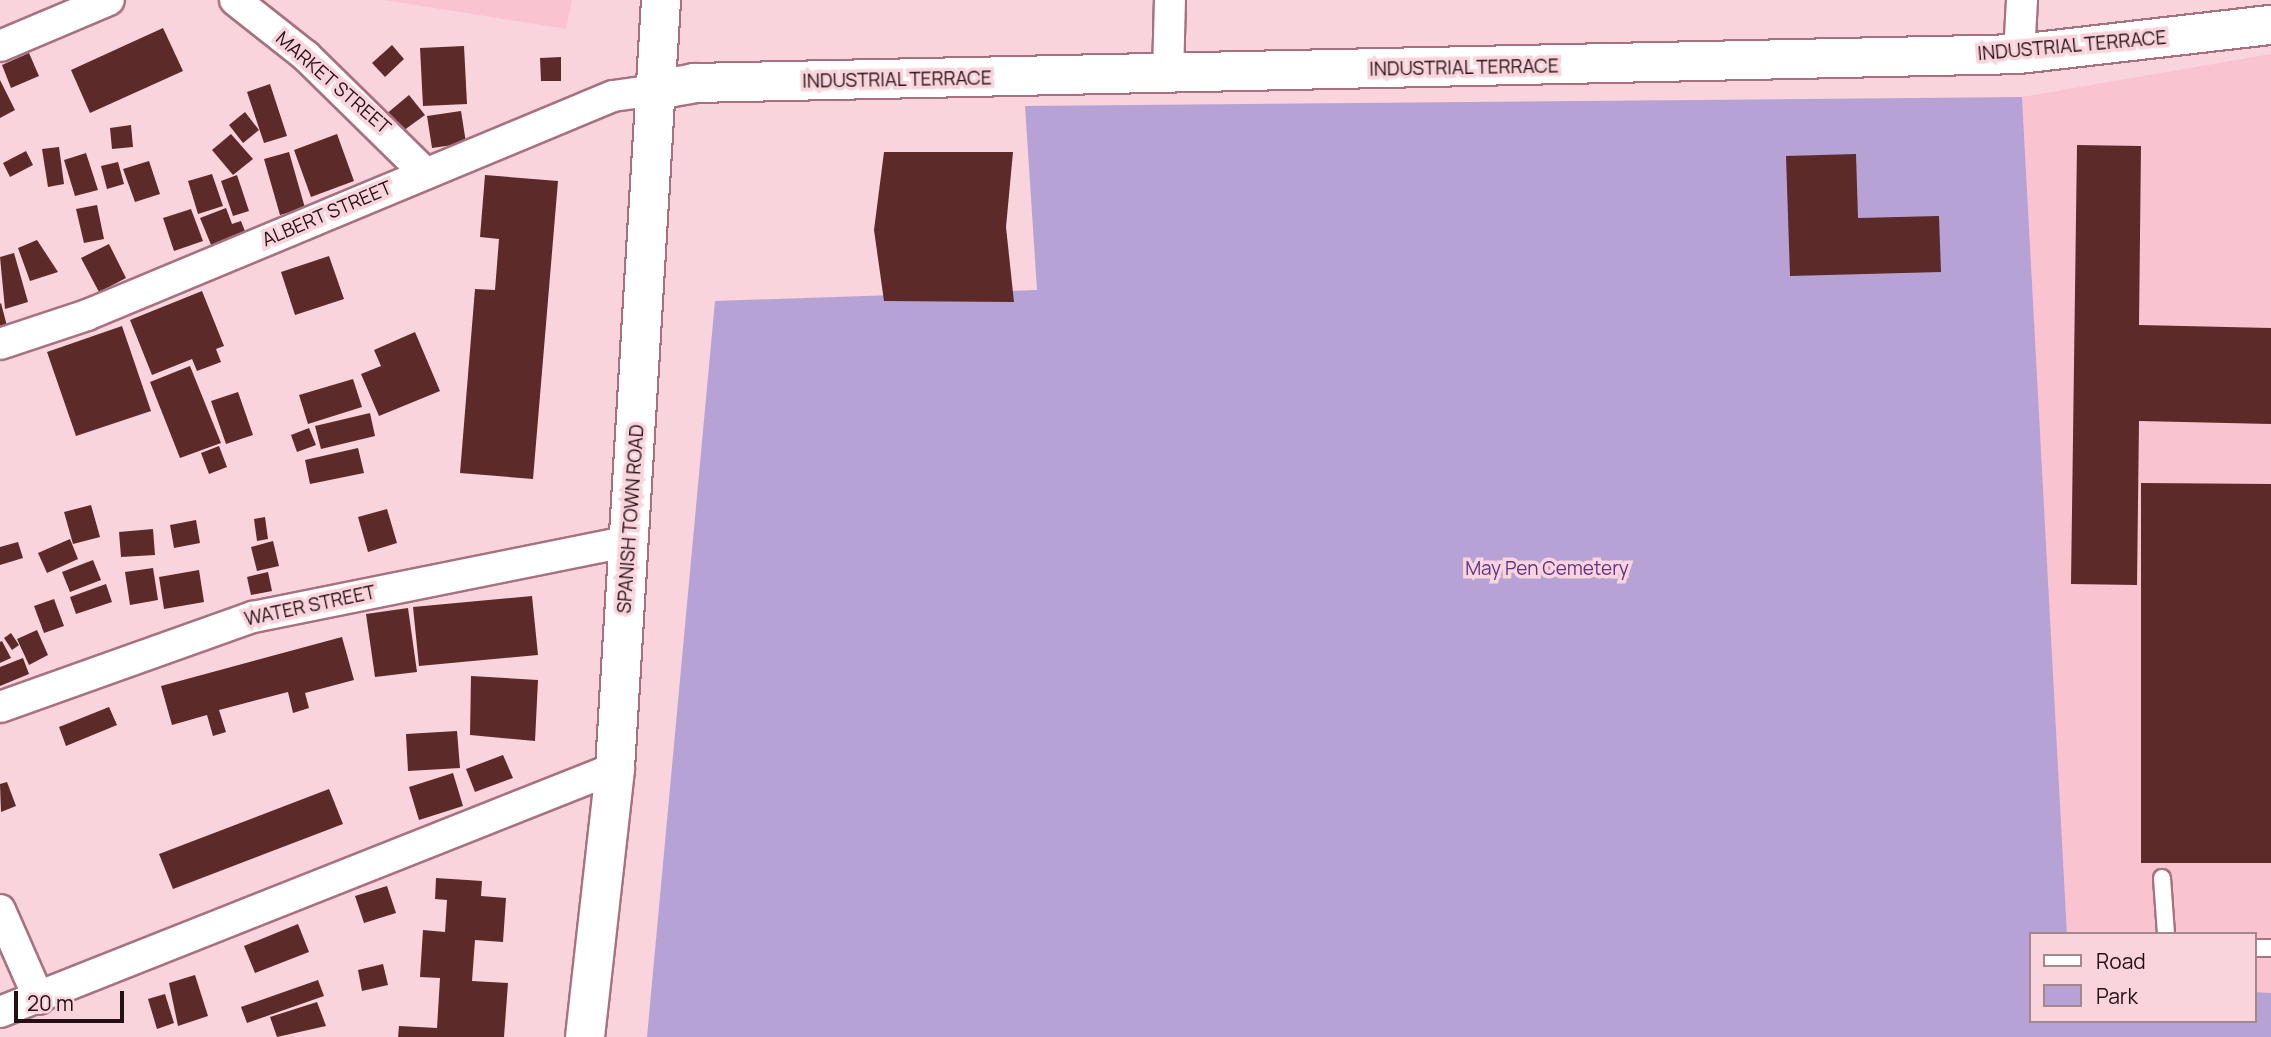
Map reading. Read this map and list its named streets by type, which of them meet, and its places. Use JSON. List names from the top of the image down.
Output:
{
  "streets": {
    "street": [
      "INDUSTRIAL TERRACE",
      "MARKET STREET",
      "ALBERT STREET",
      "SPANISH TOWN ROAD",
      "WATER STREET"
    ]
  },
  "crossings": [
    ["INDUSTRIAL TERRACE", "ALBERT STREET"],
    ["INDUSTRIAL TERRACE", "SPANISH TOWN ROAD"],
    ["MARKET STREET", "ALBERT STREET"],
    ["ALBERT STREET", "SPANISH TOWN ROAD"],
    ["SPANISH TOWN ROAD", "WATER STREET"]
  ],
  "parks": ["May Pen Cemetery"],
  "legend": ["Road", "Park"],
  "scale_bar": "20 m"
}
